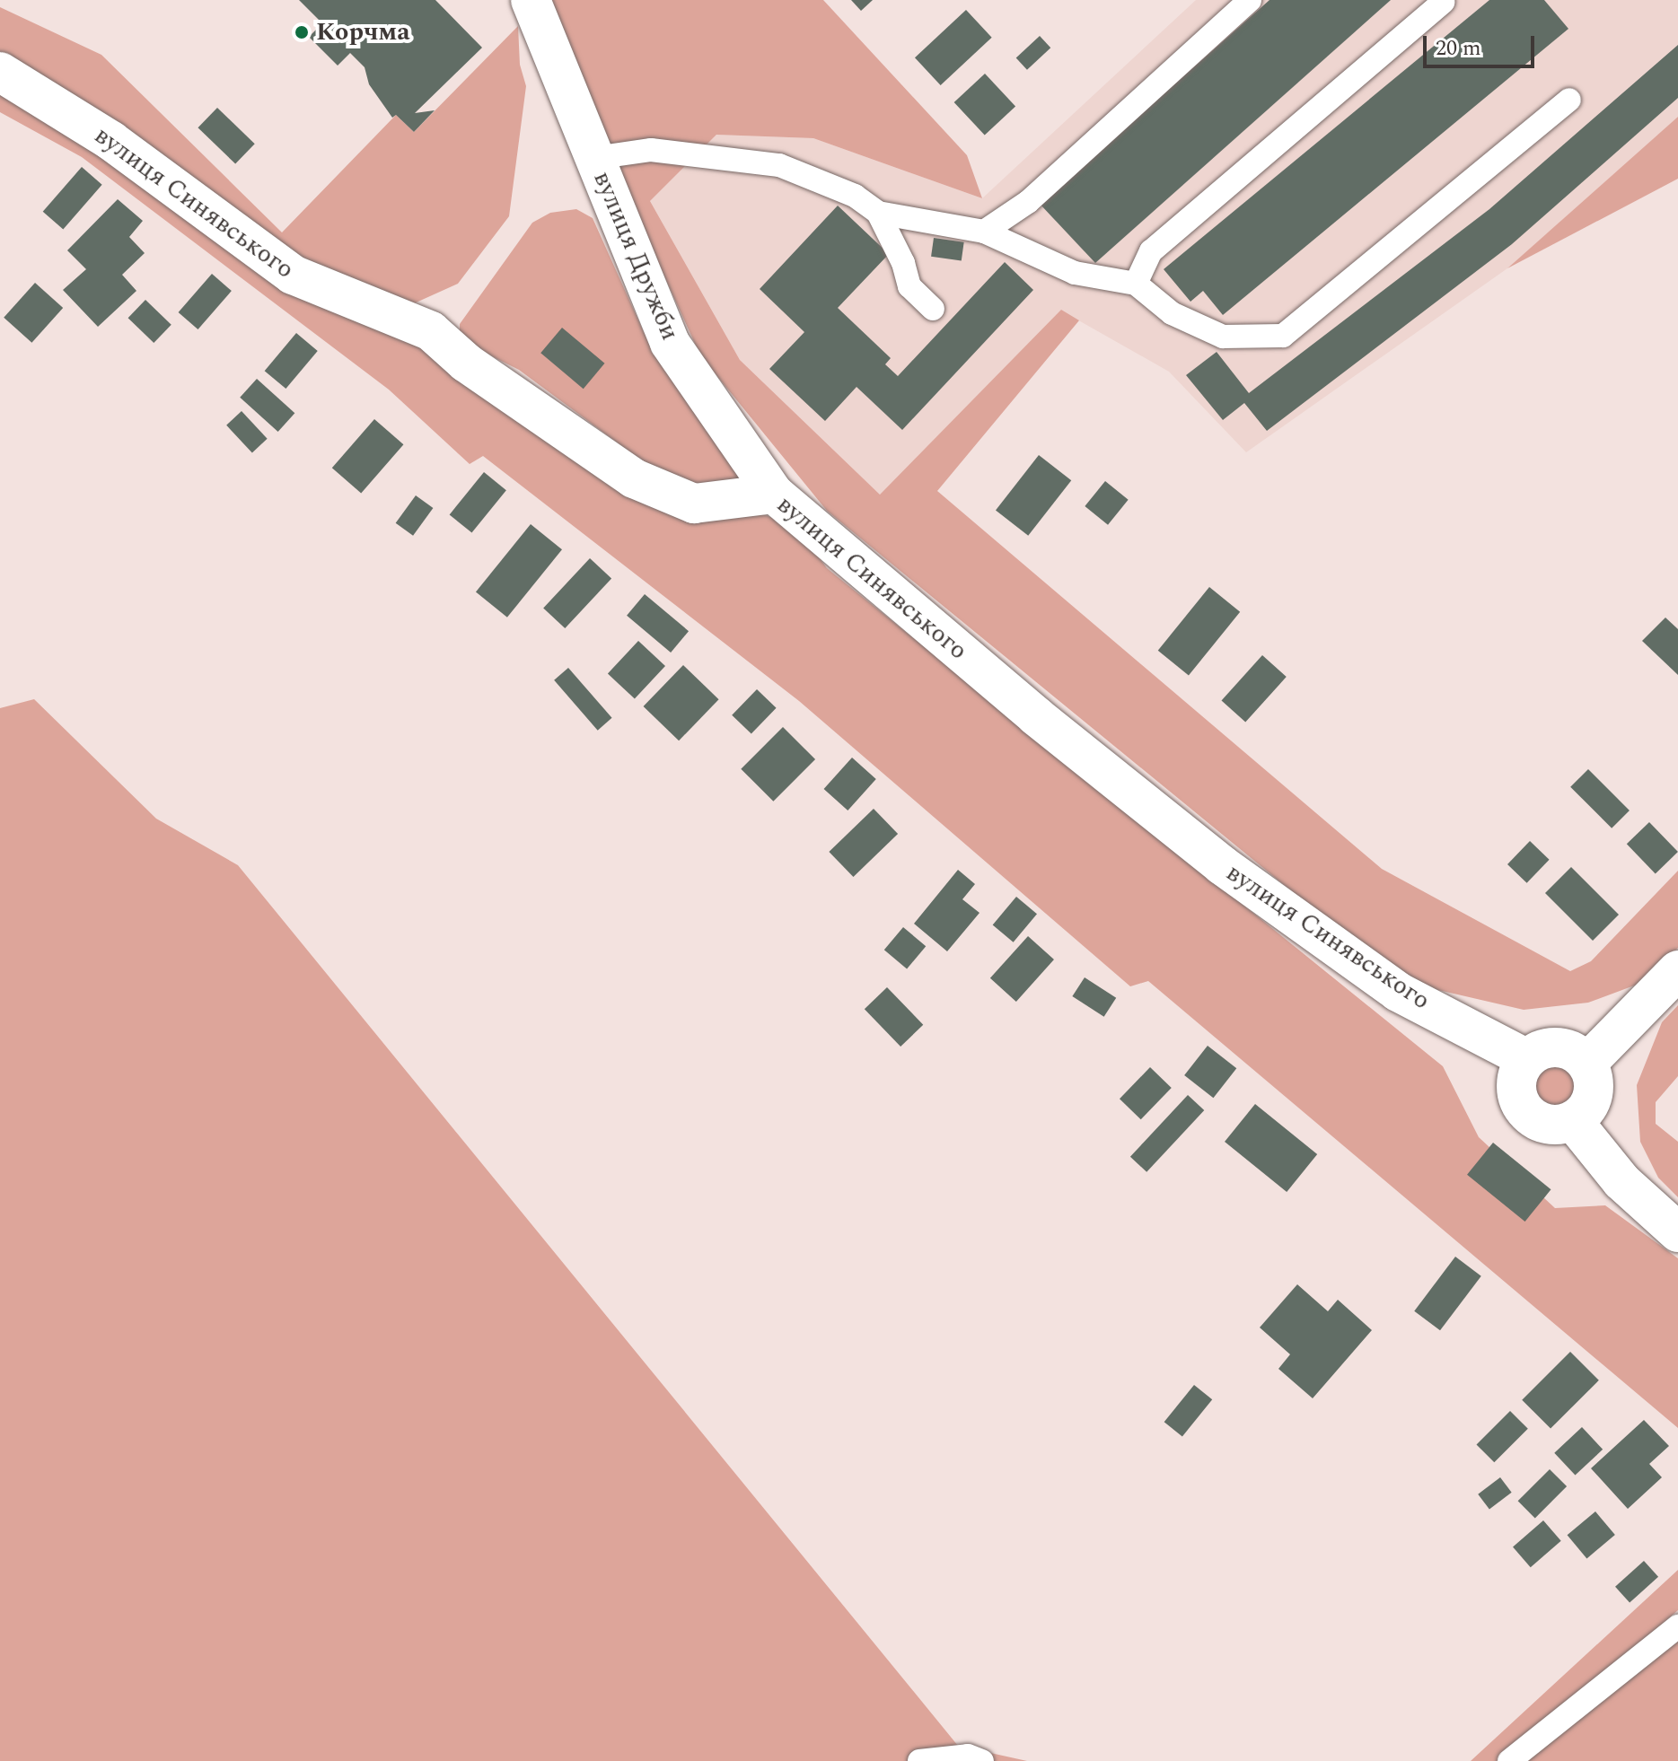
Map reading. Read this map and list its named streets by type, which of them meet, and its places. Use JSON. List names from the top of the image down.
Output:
{
  "streets": {
    "street": ["вулиця Синявського", "вулиця Дружби"]
  },
  "crossings": [
    ["вулиця Синявського", "вулиця Дружби"]
  ],
  "places": ["Корчма"],
  "scale_bar": "20 m"
}
